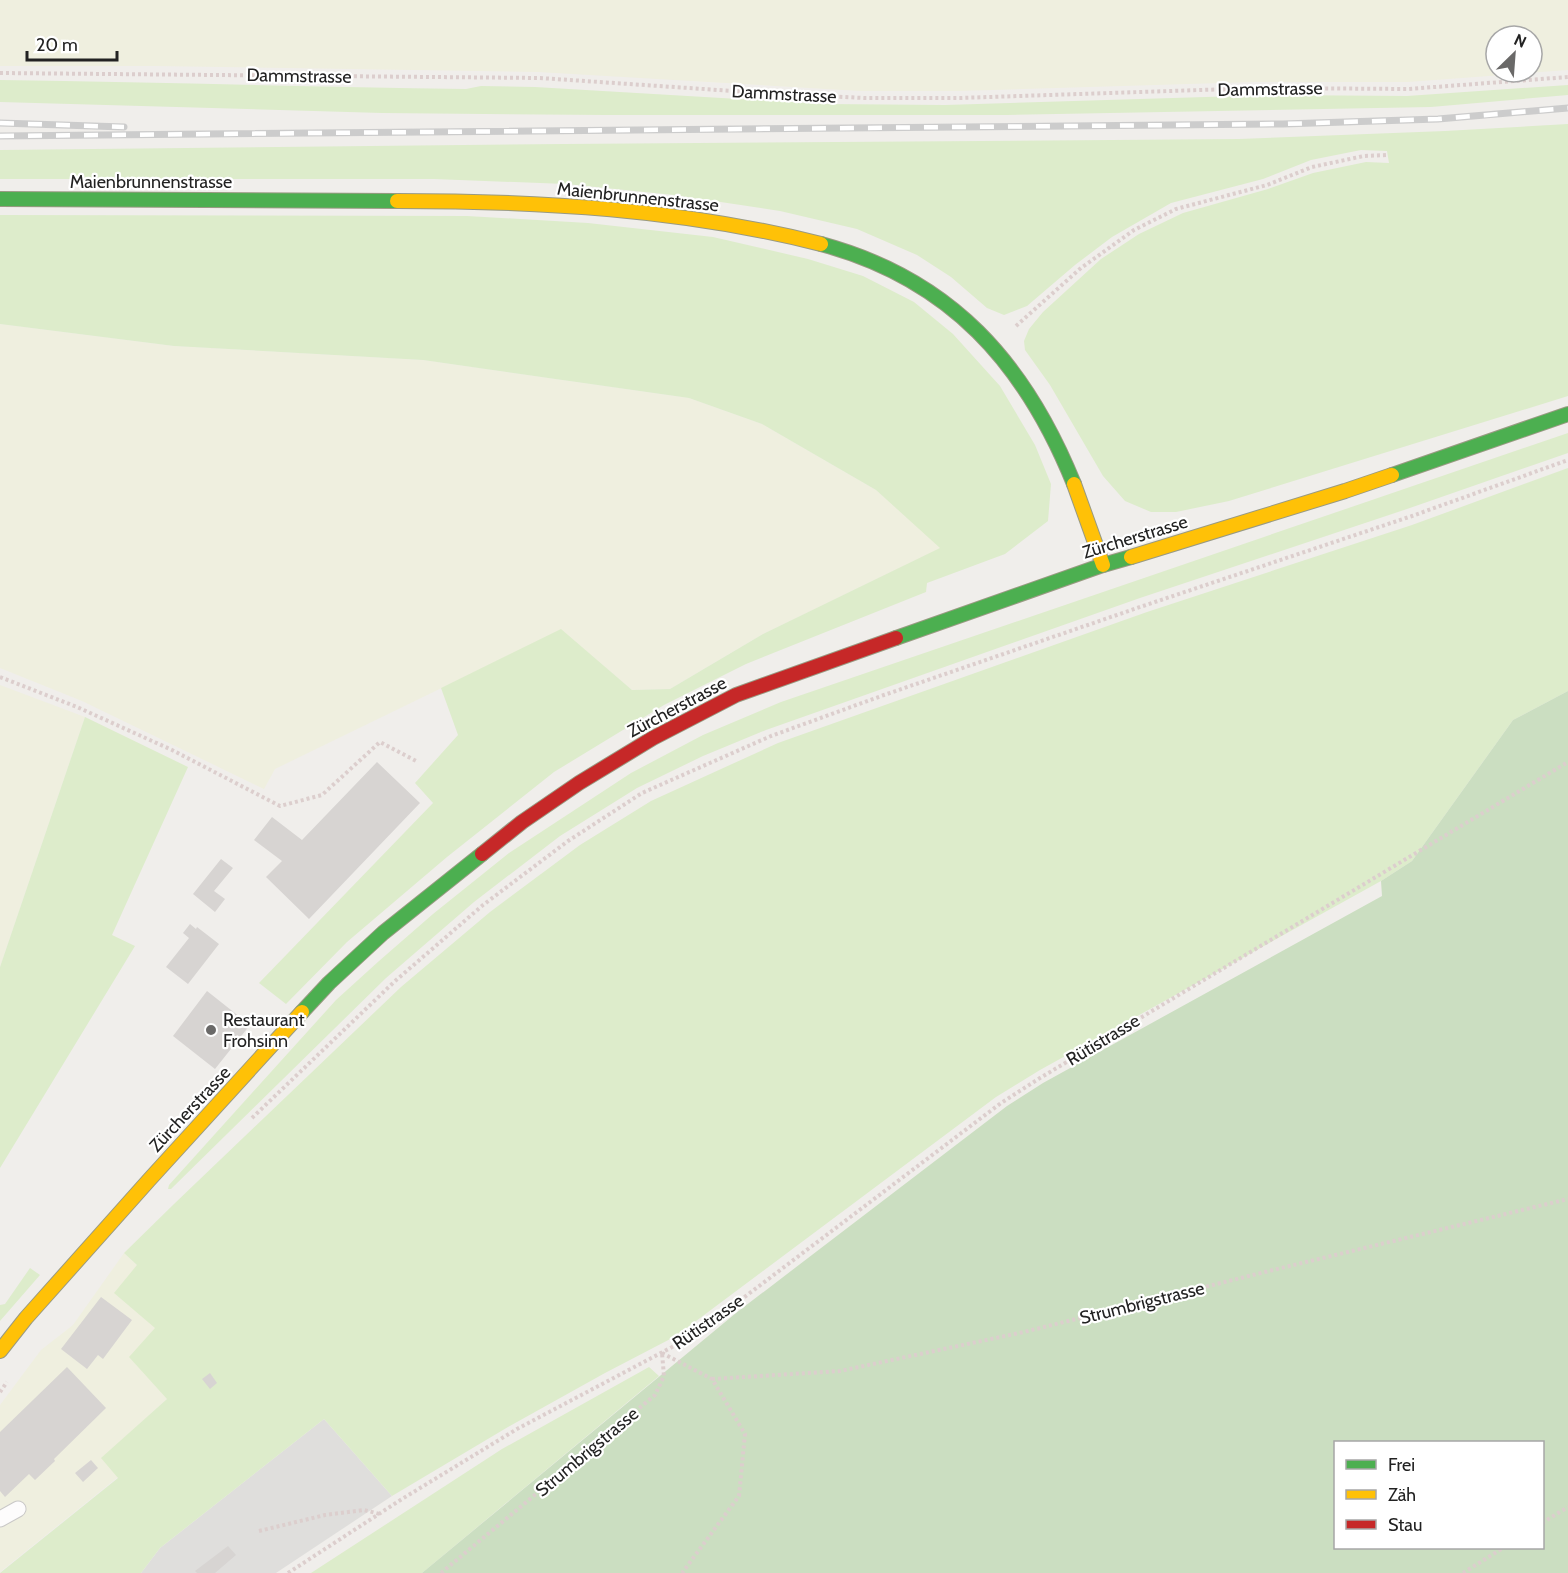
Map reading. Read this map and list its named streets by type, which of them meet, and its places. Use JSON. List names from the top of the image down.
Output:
{
  "streets": {
    "main road": ["Maienbrunnenstrasse", "Zürcherstrasse"],
    "path": ["Dammstrasse", "Rütistrasse", "Strumbrigstrasse"]
  },
  "crossings": [
    ["Maienbrunnenstrasse", "Zürcherstrasse"],
    ["Rütistrasse", "Strumbrigstrasse"]
  ],
  "places": ["Restaurant Frohsinn"],
  "legend": ["Frei", "Zäh", "Stau"],
  "scale_bar": "20 m",
  "north": "top right"
}
